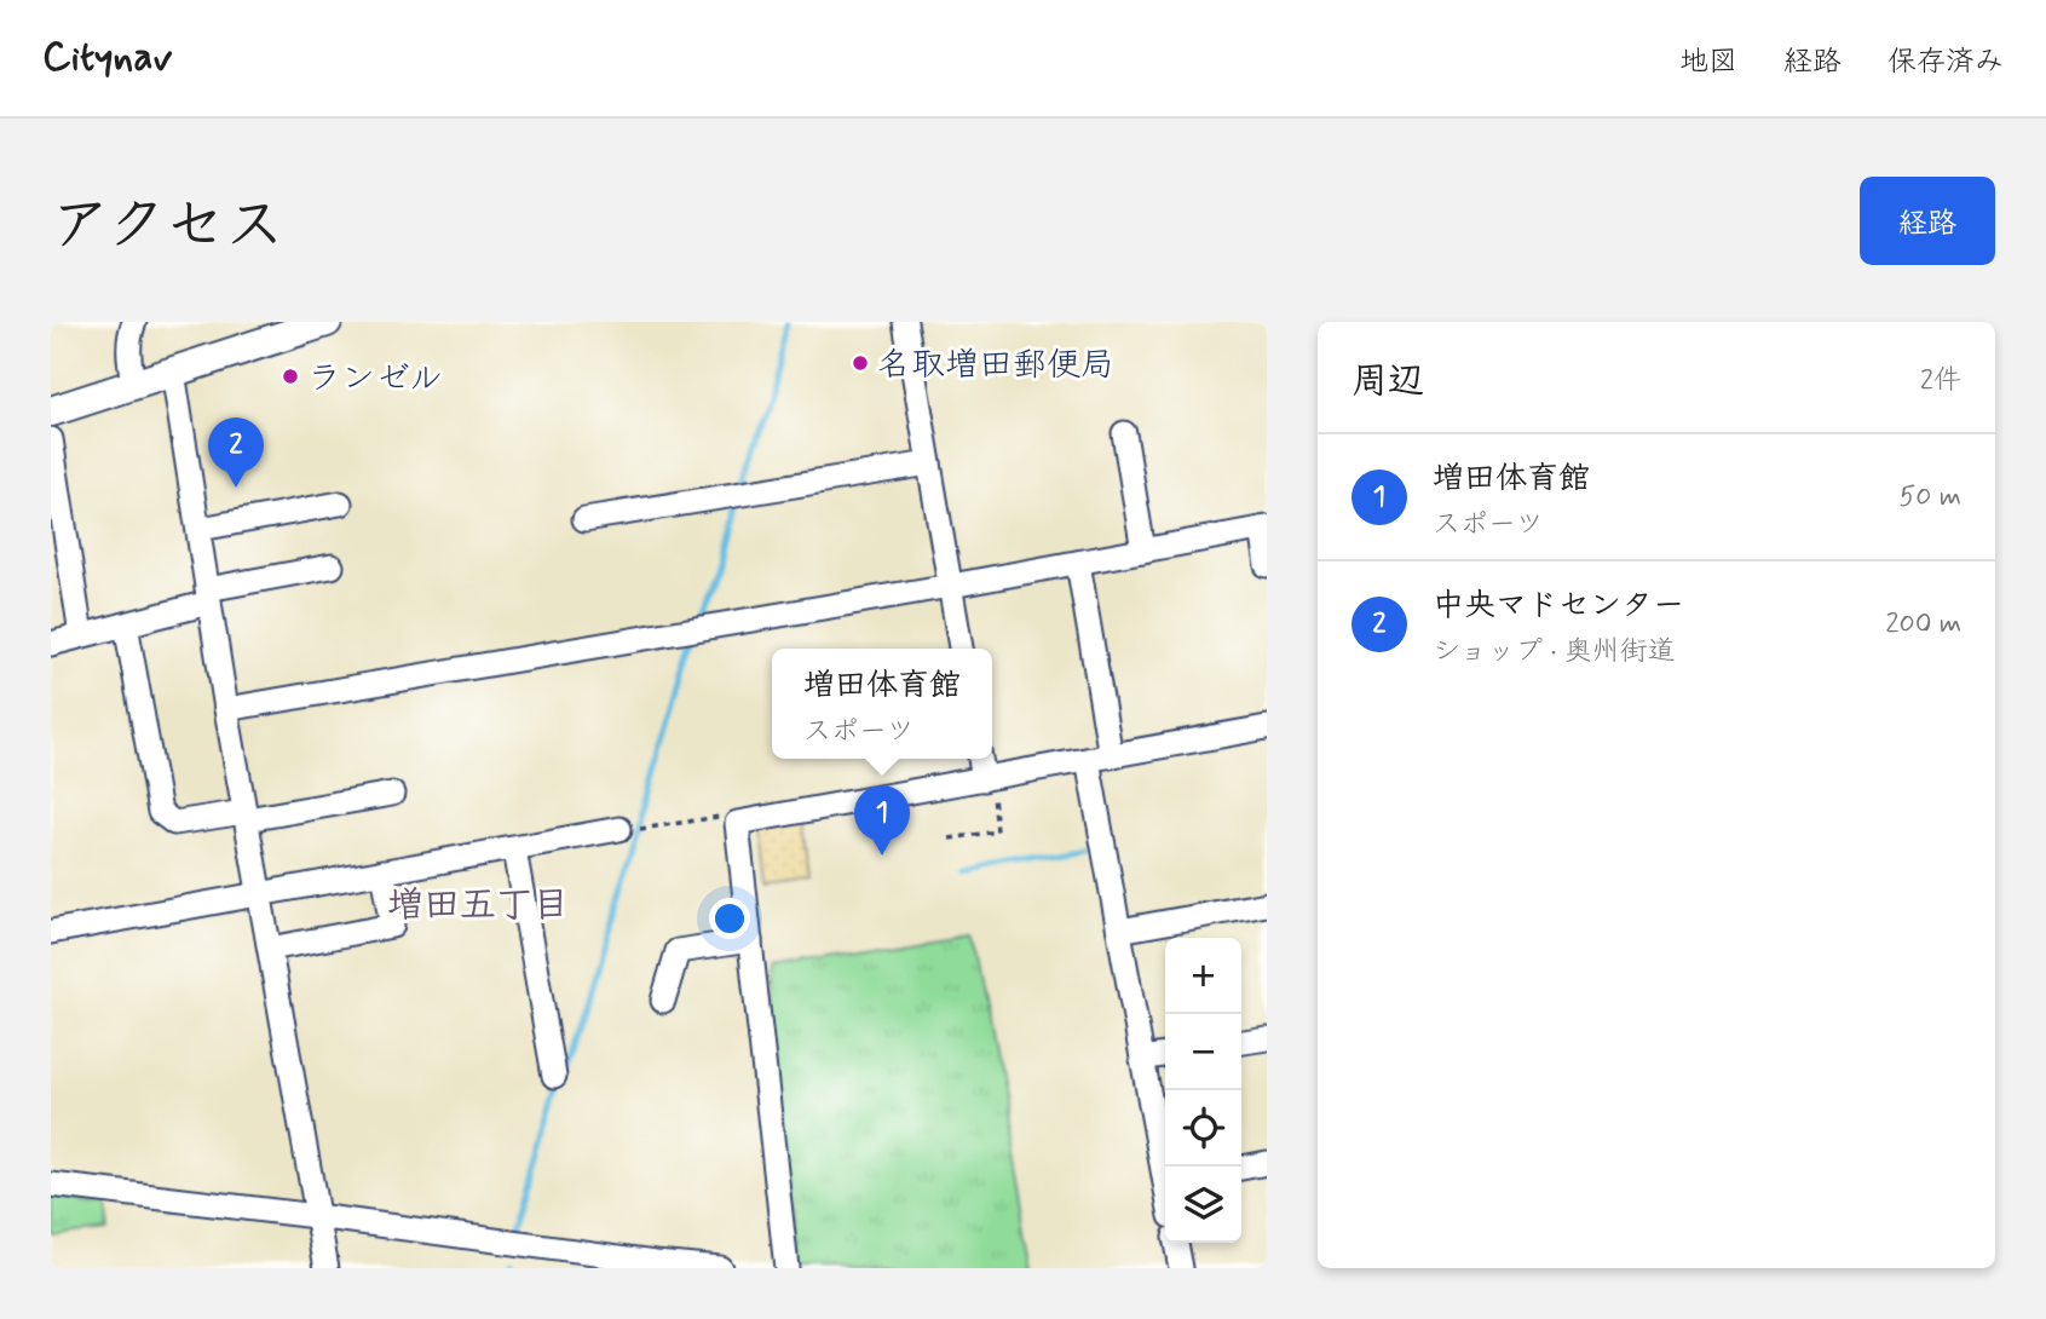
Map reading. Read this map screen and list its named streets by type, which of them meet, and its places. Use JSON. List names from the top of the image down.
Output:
{
  "districts": ["増田五丁目"],
  "places": ["名取増田郵便局", "ランゼル"],
  "page": {
    "header": "Citynav",
    "nav": ["地図", "経路", "保存済み"],
    "title": "アクセス",
    "buttons": "経路",
    "heading": ["周辺", "2件"],
    "pins": ["2", "1"],
    "list": [
      {
        "mark": "1",
        "name": "増田体育館",
        "note": "スポーツ",
        "value": "50 m"
      },
      {
        "mark": "2",
        "name": "中央マドセンター",
        "note": "ショップ · 奥州街道",
        "value": "200 m"
      }
    ],
    "popup": ["増田体育館", "スポーツ"],
    "map_buttons": ["+", "−"]
  }
}
